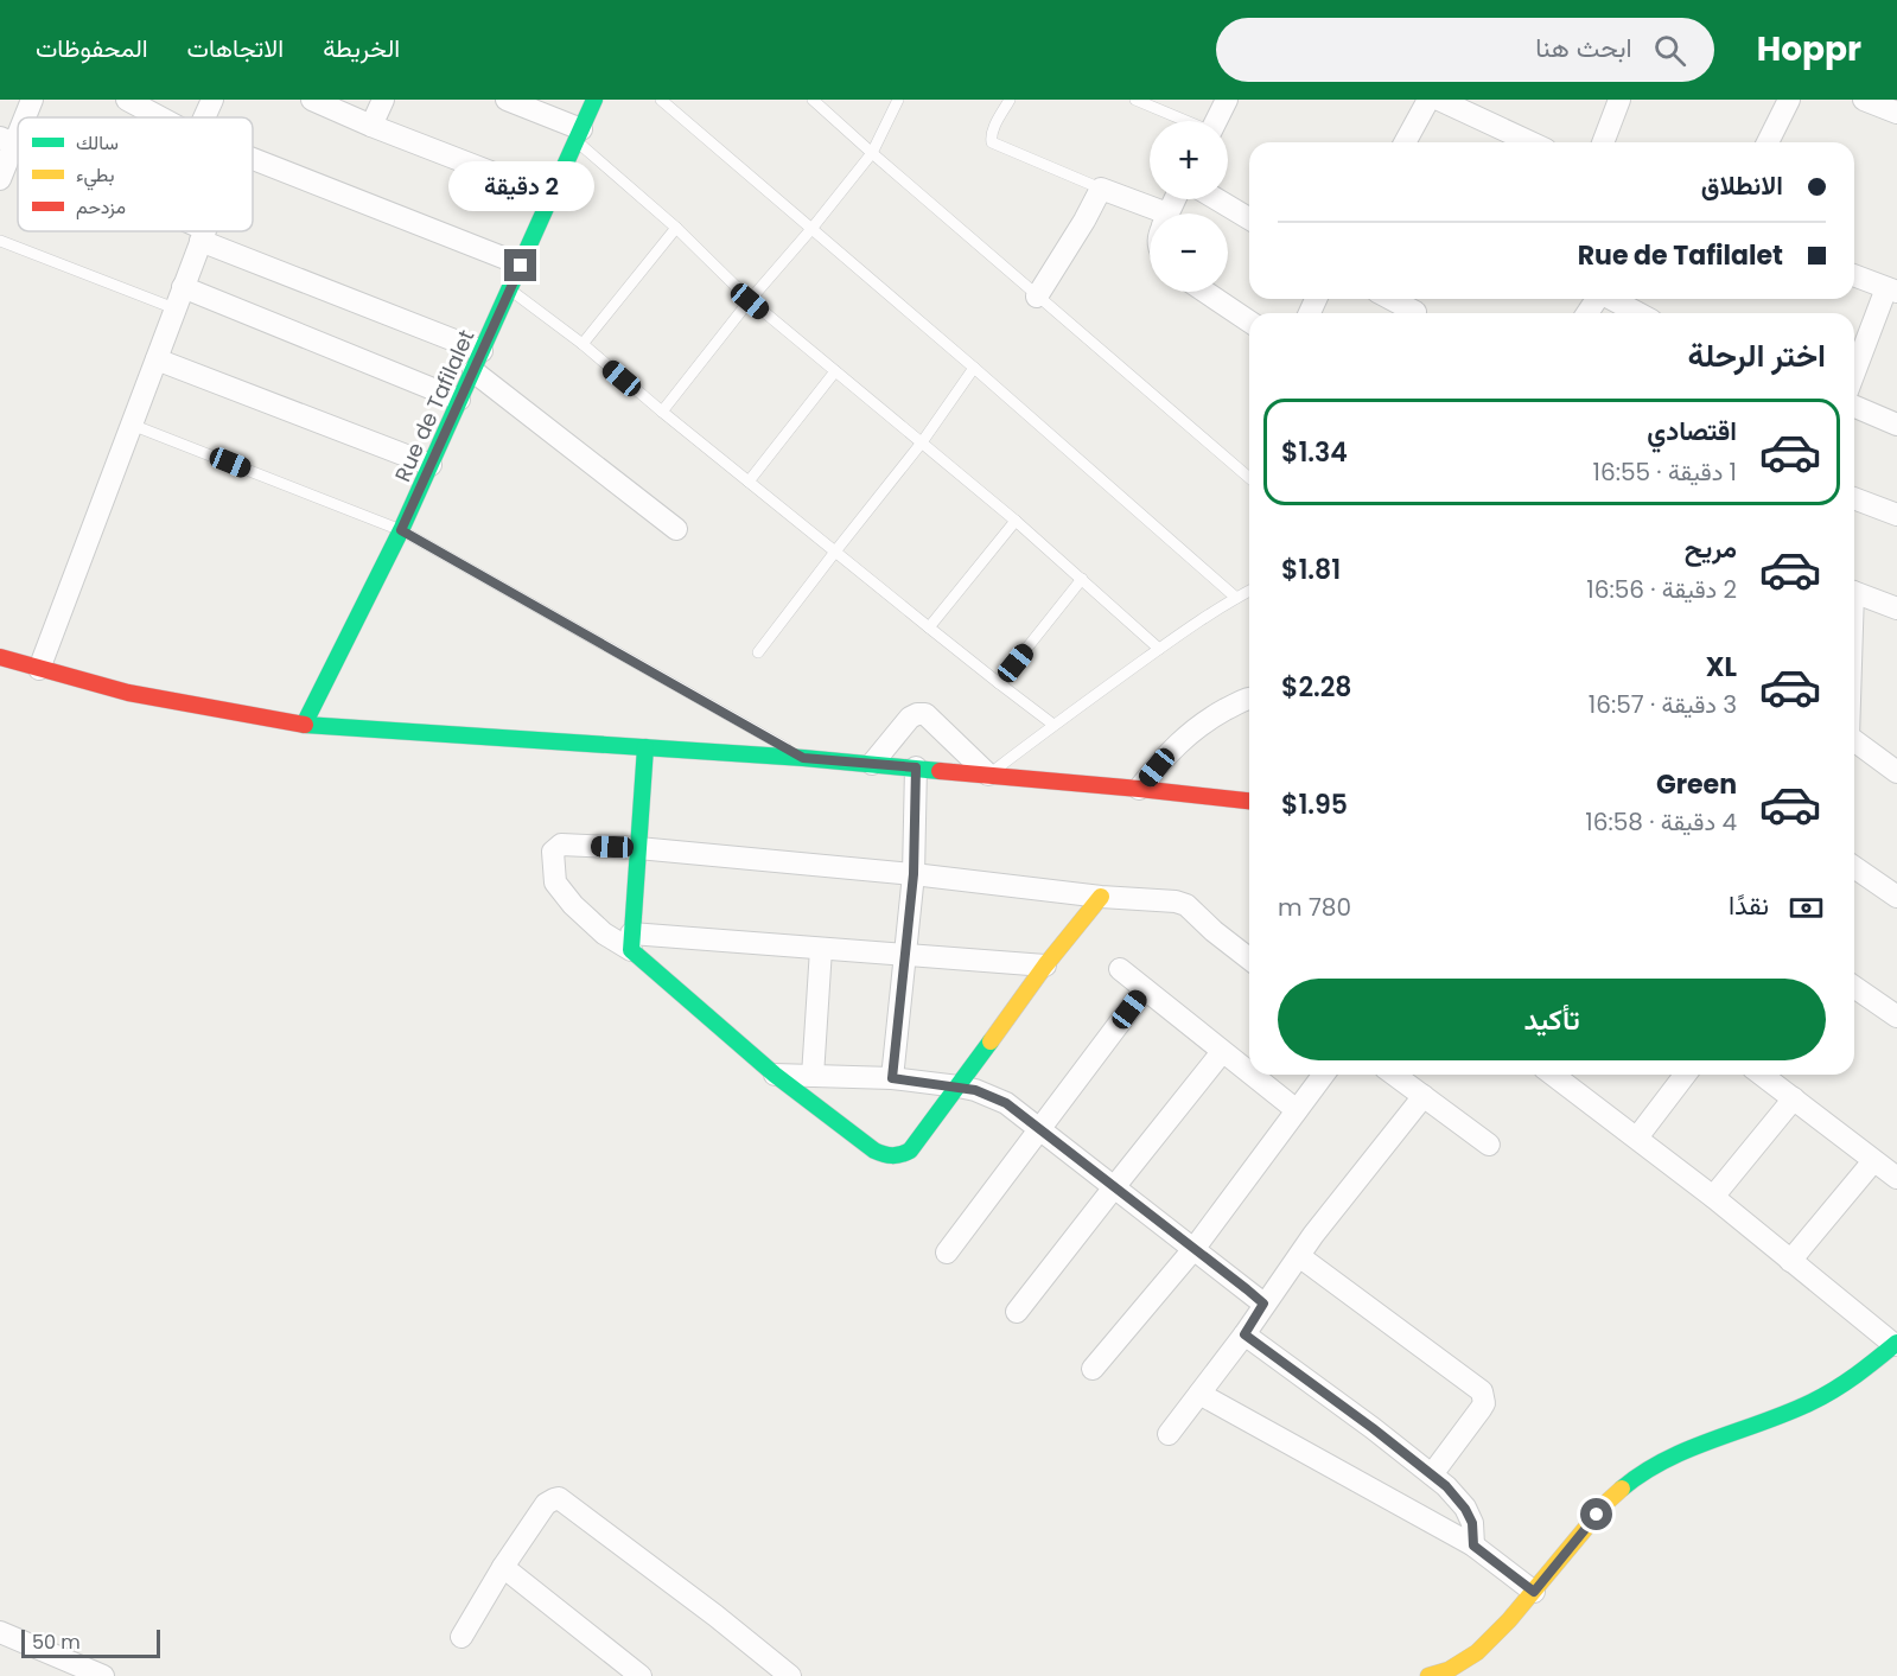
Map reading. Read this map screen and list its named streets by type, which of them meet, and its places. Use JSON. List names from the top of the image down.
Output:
{
  "streets": {
    "street": ["Rue de Tafilalet"]
  },
  "legend": ["سالك", "بطيء", "مزدحم"],
  "scale_bar": "50 m",
  "page": {
    "header": "Hoppr",
    "search": "ابحث هنا",
    "nav": ["الخريطة", "الاتجاهات", "المحفوظات"],
    "map_buttons": ["+", "−"],
    "banner": ["الانطلاق", "Rue de Tafilalet"],
    "bubble": "2 دقيقة",
    "heading": "اختر الرحلة",
    "list": [
      {
        "name": "اقتصادي",
        "note": "1 دقيقة · 16:55",
        "value": "$1.34"
      },
      {
        "name": "مريح",
        "note": "2 دقيقة · 16:56",
        "value": "$1.81"
      },
      {
        "name": "XL",
        "note": "3 دقيقة · 16:57",
        "value": "$2.28"
      },
      {
        "name": "Green",
        "note": "4 دقيقة · 16:58",
        "value": "$1.95"
      }
    ],
    "pay": ["نقدًا", "780 m"],
    "buttons": "تأكيد",
    "scale": "50 m"
  }
}
